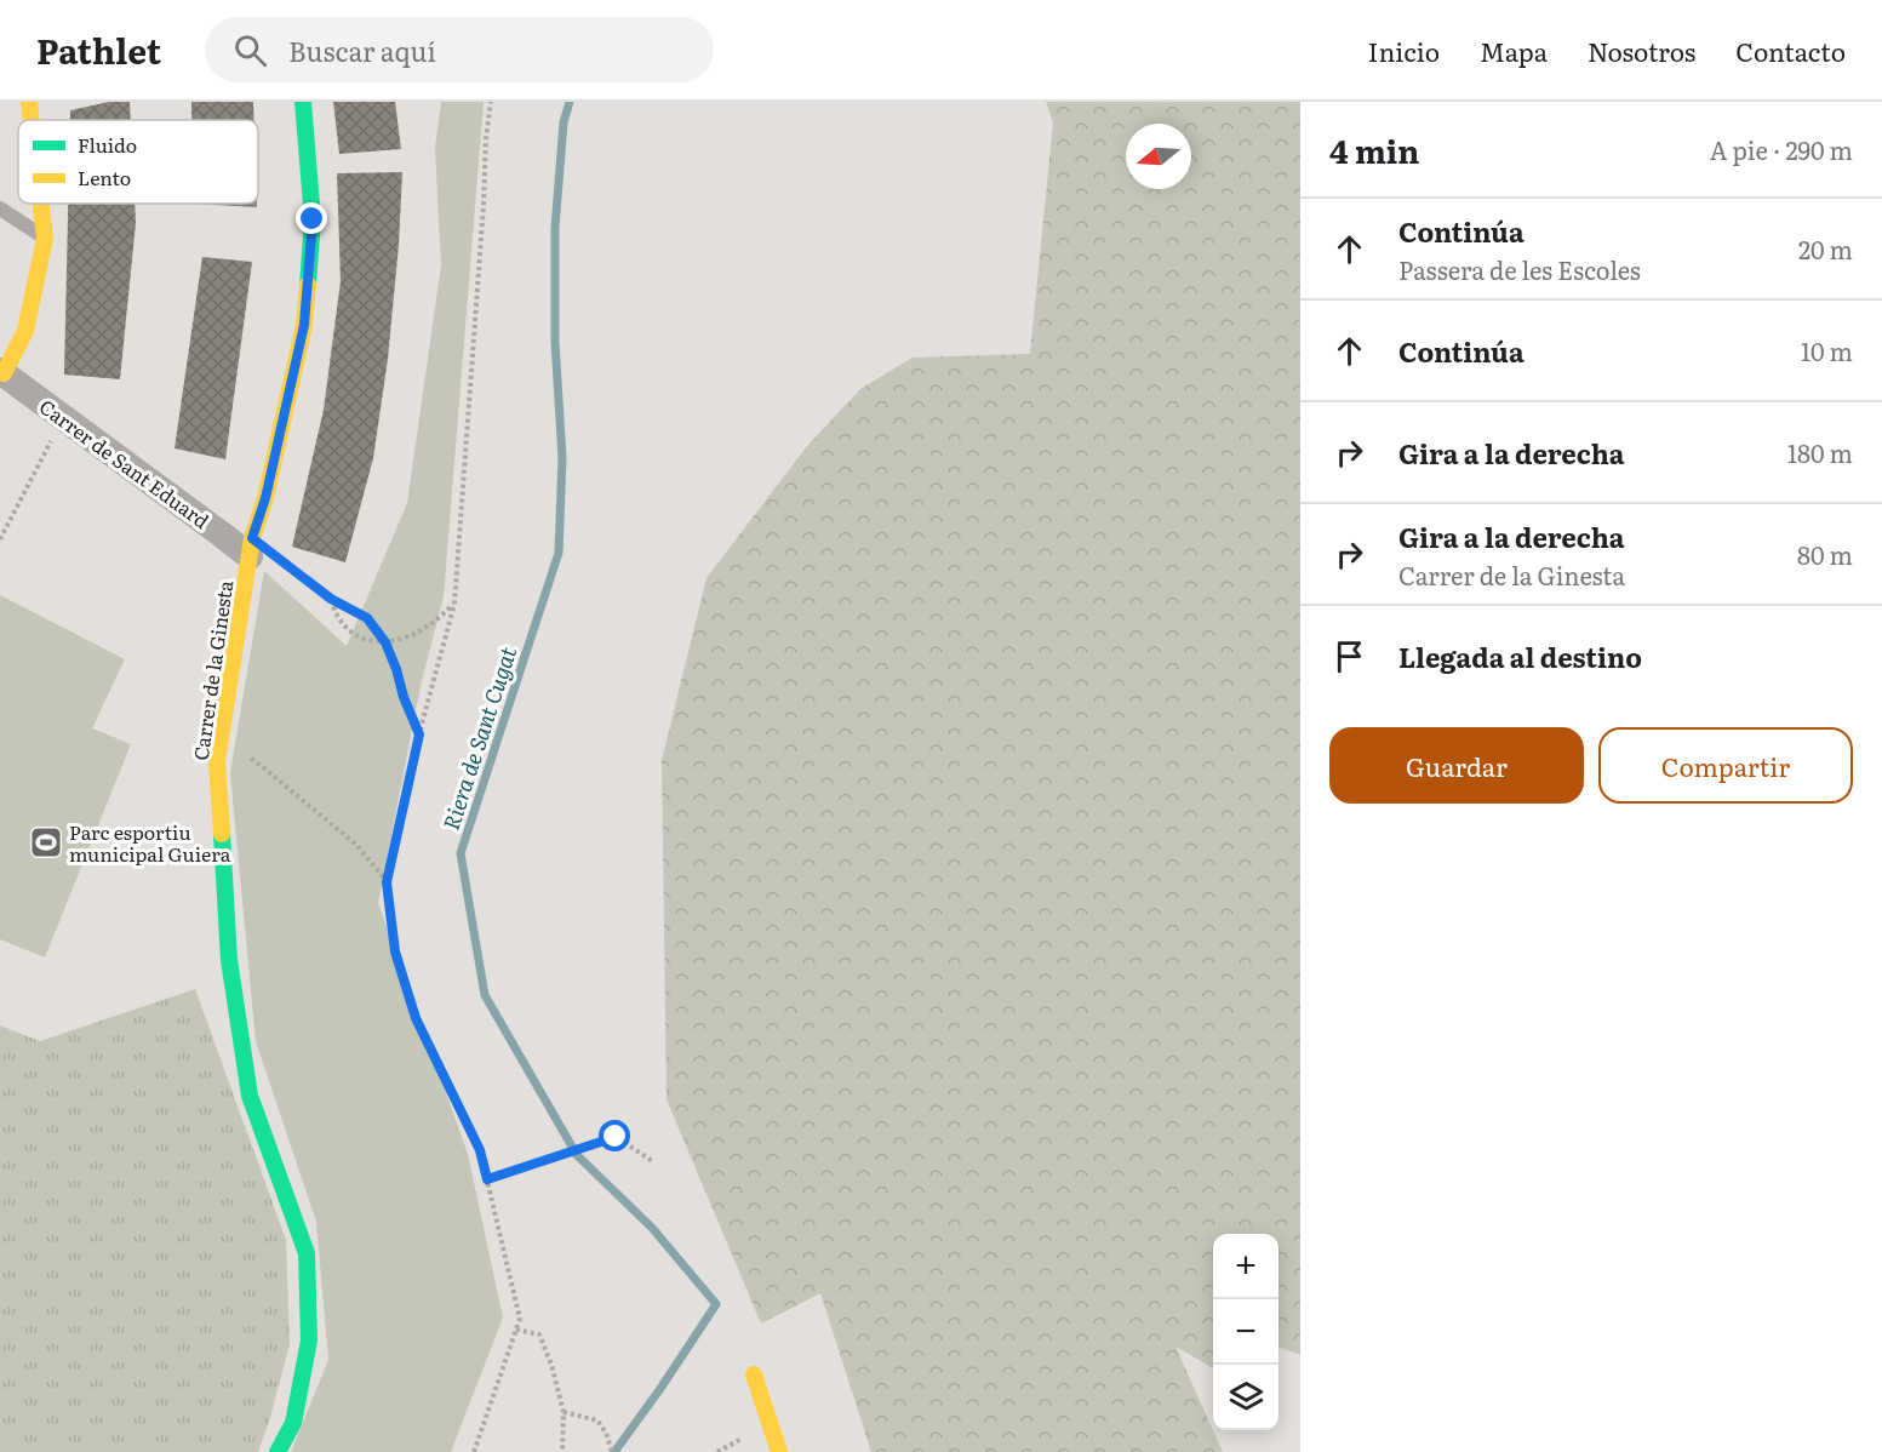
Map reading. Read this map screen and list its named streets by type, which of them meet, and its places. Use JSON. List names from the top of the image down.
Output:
{
  "streets": {
    "street": ["Carrer de Sant Eduard", "Carrer de la Ginesta"]
  },
  "crossings": [
    ["Carrer de Sant Eduard", "Carrer de la Ginesta"]
  ],
  "water": ["Riera de Sant Cugat"],
  "places": {
    "sports": ["Parc esportiu municipal Guiera"]
  },
  "legend": ["Fluido", "Lento"],
  "north": "left",
  "page": {
    "header": "Pathlet",
    "search": "Buscar aquí",
    "nav": [
      "Inicio",
      "Mapa",
      "Nosotros",
      "Contacto"
    ],
    "heading": ["4 min", "A pie · 290 m"],
    "list": [
      ["Continúa", "Passera de les Escoles", "20 m"],
      ["Continúa", "10 m"],
      ["Gira a la derecha", "180 m"],
      ["Gira a la derecha", "Carrer de la Ginesta", "80 m"],
      "Llegada al destino"
    ],
    "buttons": ["Guardar", "Compartir"],
    "map_buttons": ["+", "−"]
  }
}
